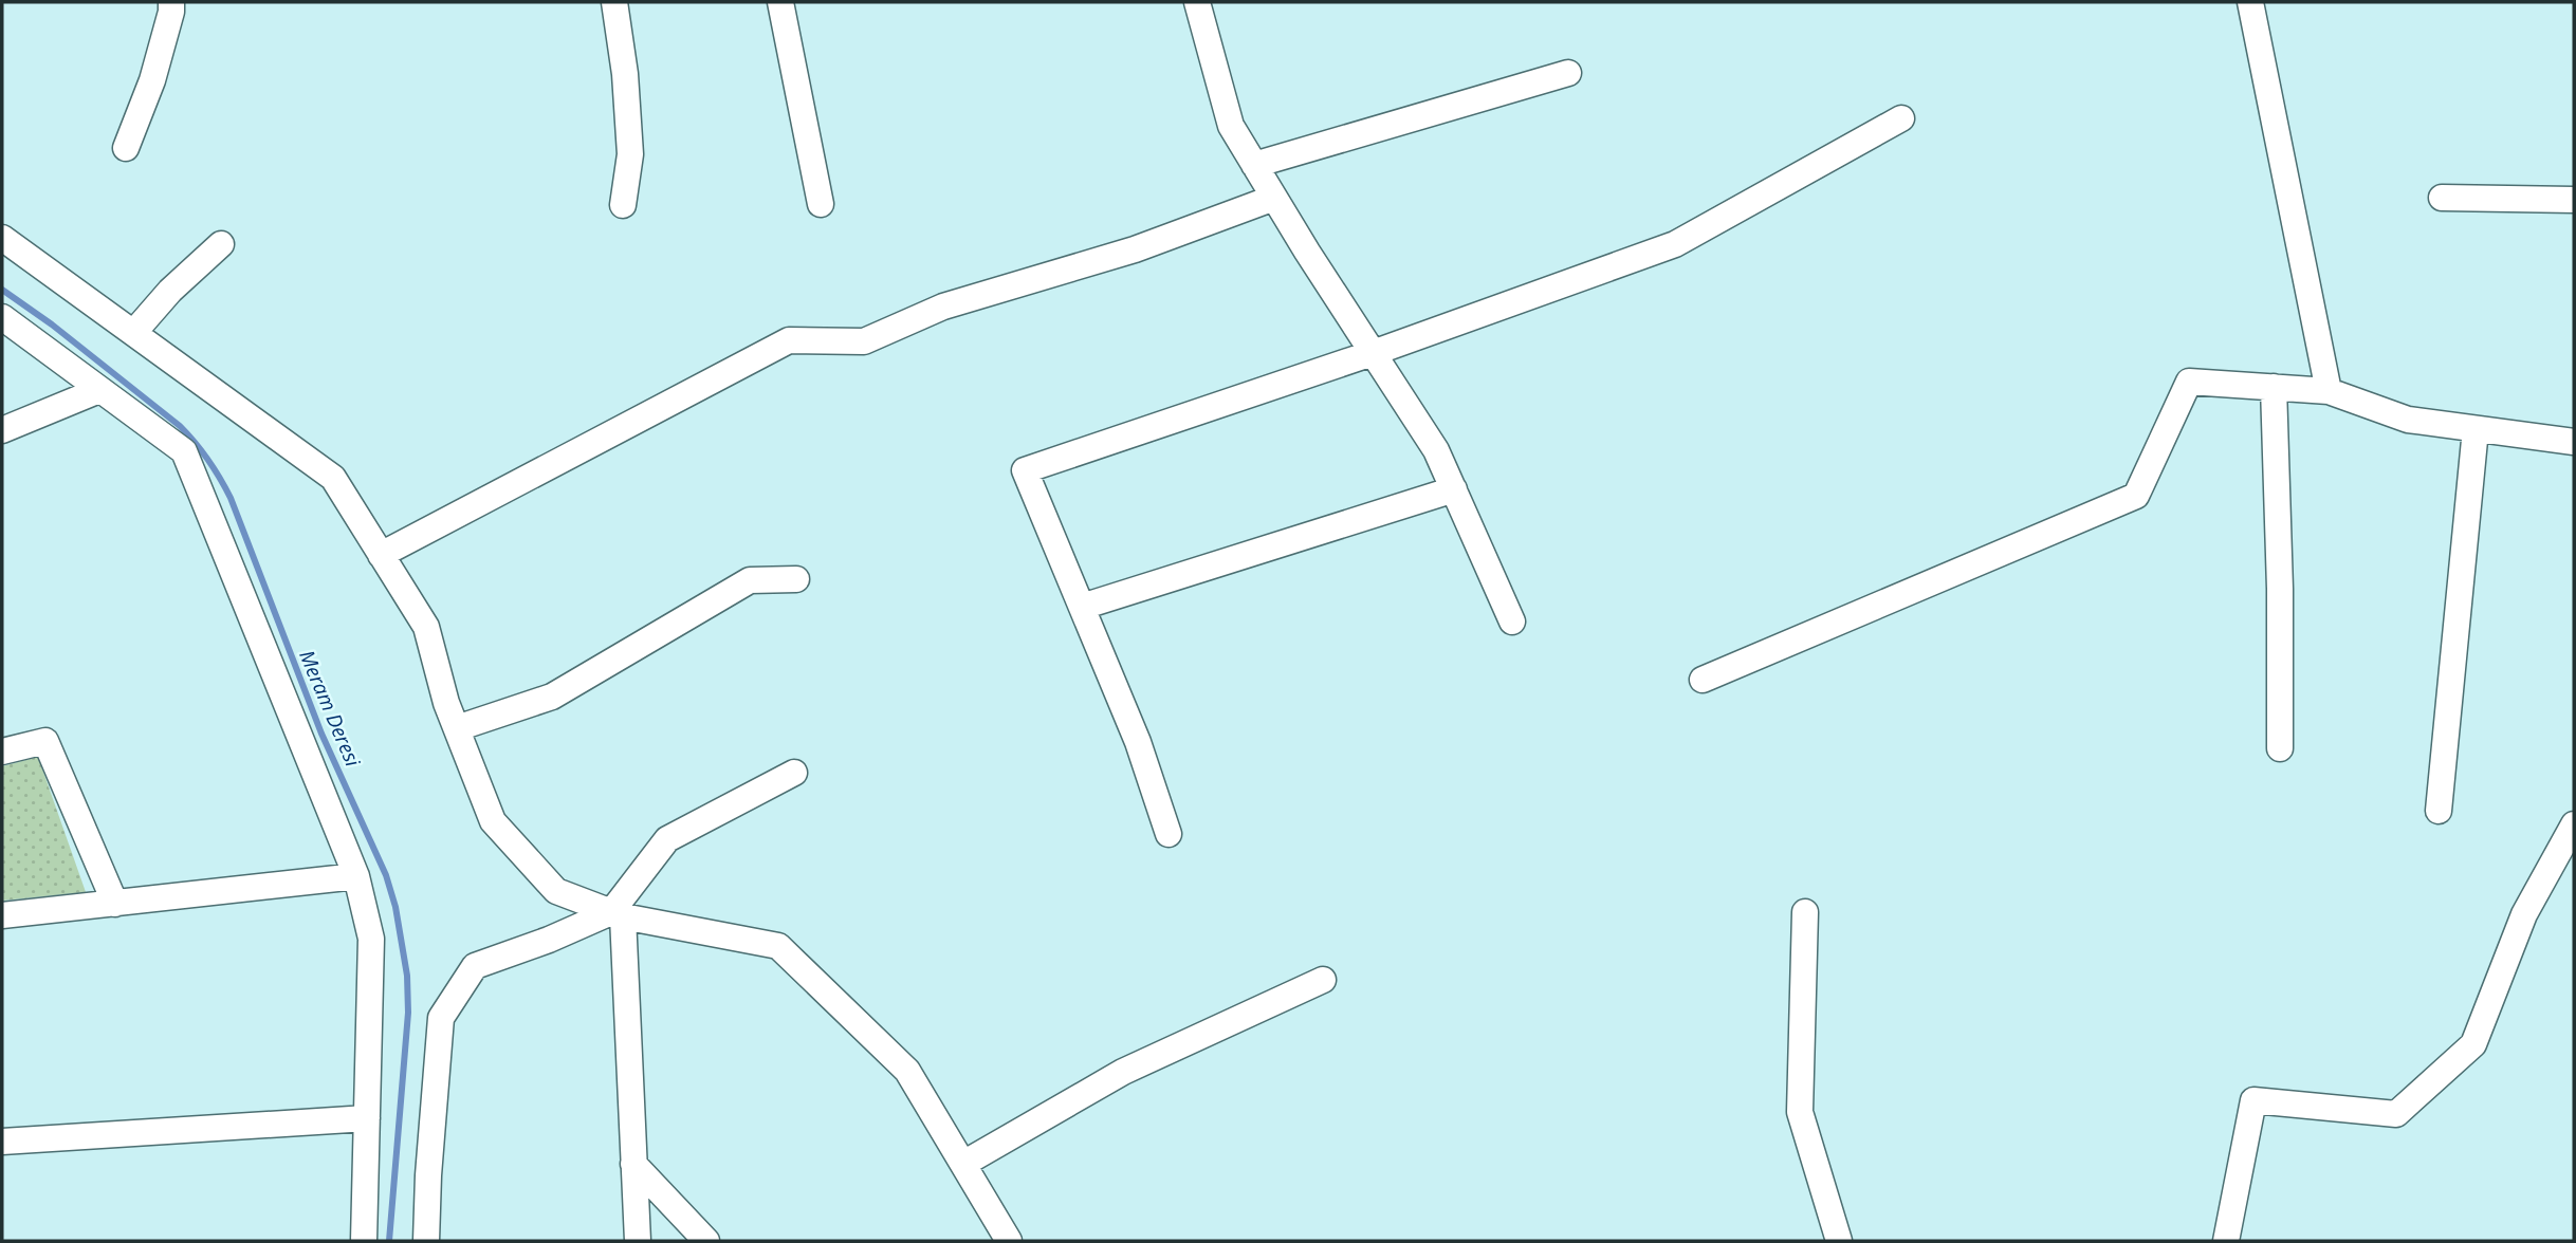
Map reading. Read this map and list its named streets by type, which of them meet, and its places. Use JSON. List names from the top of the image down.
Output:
{
  "water": ["Meram Deresi"]
}
